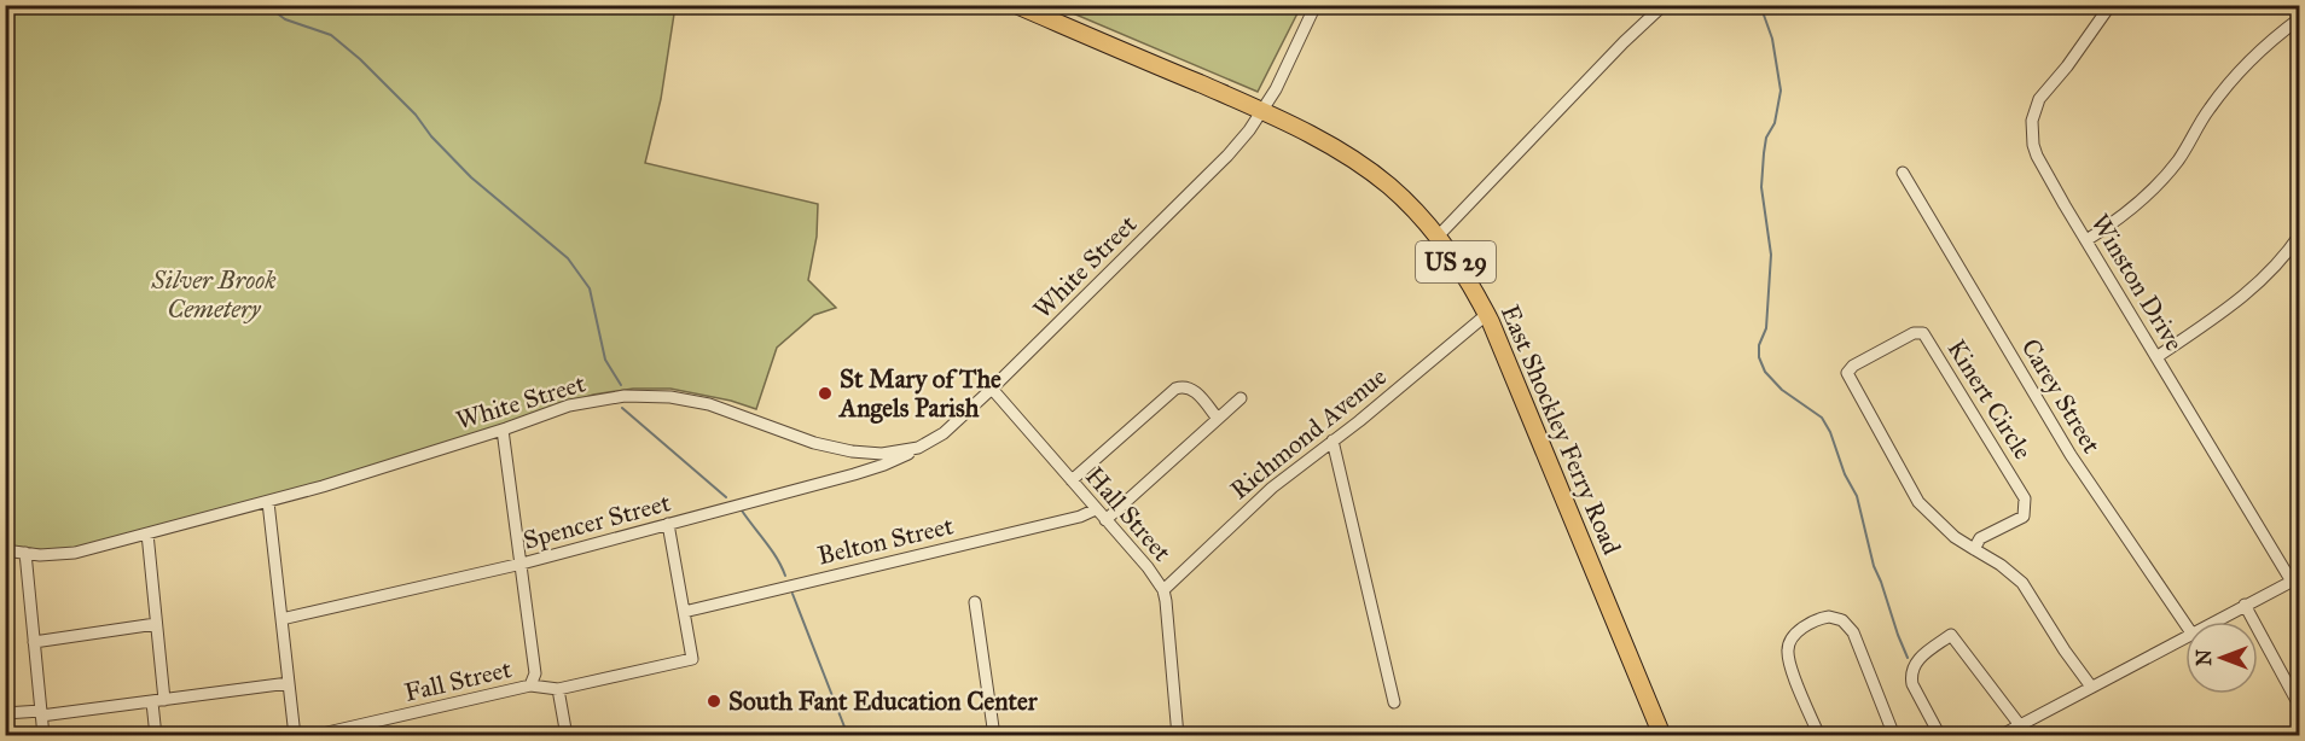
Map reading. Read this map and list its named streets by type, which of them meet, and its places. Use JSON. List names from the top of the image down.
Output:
{
  "streets": {
    "highway": ["US 29", "East Shockley Ferry Road"],
    "street": [
      "White Street",
      "Winston Drive",
      "Carey Street",
      "Kinert Circle",
      "Richmond Avenue",
      "Hall Street",
      "Spencer Street",
      "Belton Street",
      "Fall Street"
    ]
  },
  "crossings": [
    ["White Street", "East Shockley Ferry Road"],
    ["White Street", "Hall Street"],
    ["White Street", "Spencer Street"],
    ["White Street", "Fall Street"],
    ["East Shockley Ferry Road", "Richmond Avenue"],
    ["Richmond Avenue", "Hall Street"],
    ["Hall Street", "Belton Street"],
    ["Spencer Street", "Fall Street"]
  ],
  "parks": ["Silver Brook Cemetery"],
  "places": ["St Mary of The Angels Parish", "South Fant Education Center"],
  "north": "left"
}
